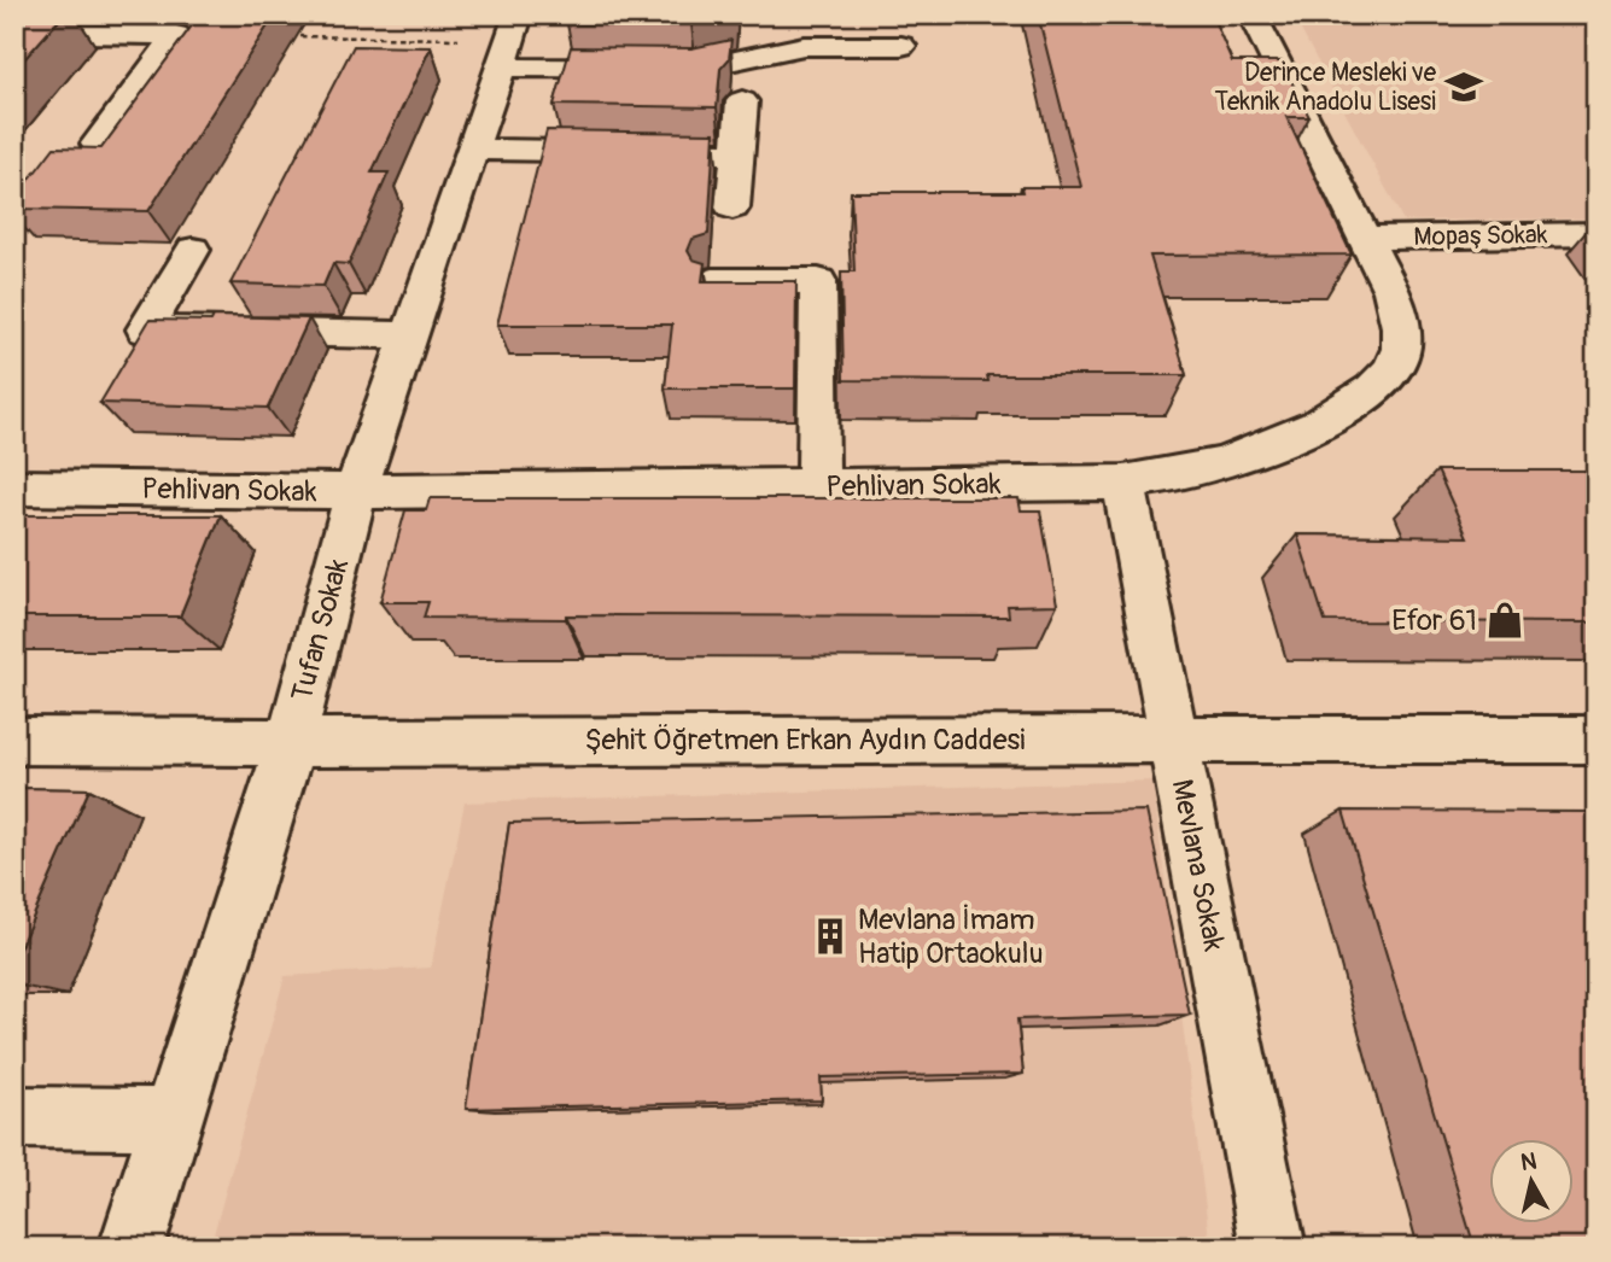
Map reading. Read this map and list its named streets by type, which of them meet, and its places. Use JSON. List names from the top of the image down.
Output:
{
  "streets": {
    "street": [
      "Mopaş Sokak",
      "Pehlivan Sokak",
      "Tufan Sokak",
      "Şehit Öğretmen Erkan Aydın Caddesi",
      "Mevlana Sokak"
    ]
  },
  "crossings": [
    ["Mopaş Sokak", "Pehlivan Sokak"],
    ["Pehlivan Sokak", "Tufan Sokak"],
    ["Pehlivan Sokak", "Mevlana Sokak"],
    ["Tufan Sokak", "Şehit Öğretmen Erkan Aydın Caddesi"],
    ["Şehit Öğretmen Erkan Aydın Caddesi", "Mevlana Sokak"]
  ],
  "places": {
    "school or university": ["Derince Mesleki ve Teknik Anadolu Lisesi"],
    "shop": ["Efor 61"],
    "building": ["Mevlana İmam Hatip Ortaokulu"]
  },
  "north": "top"
}
